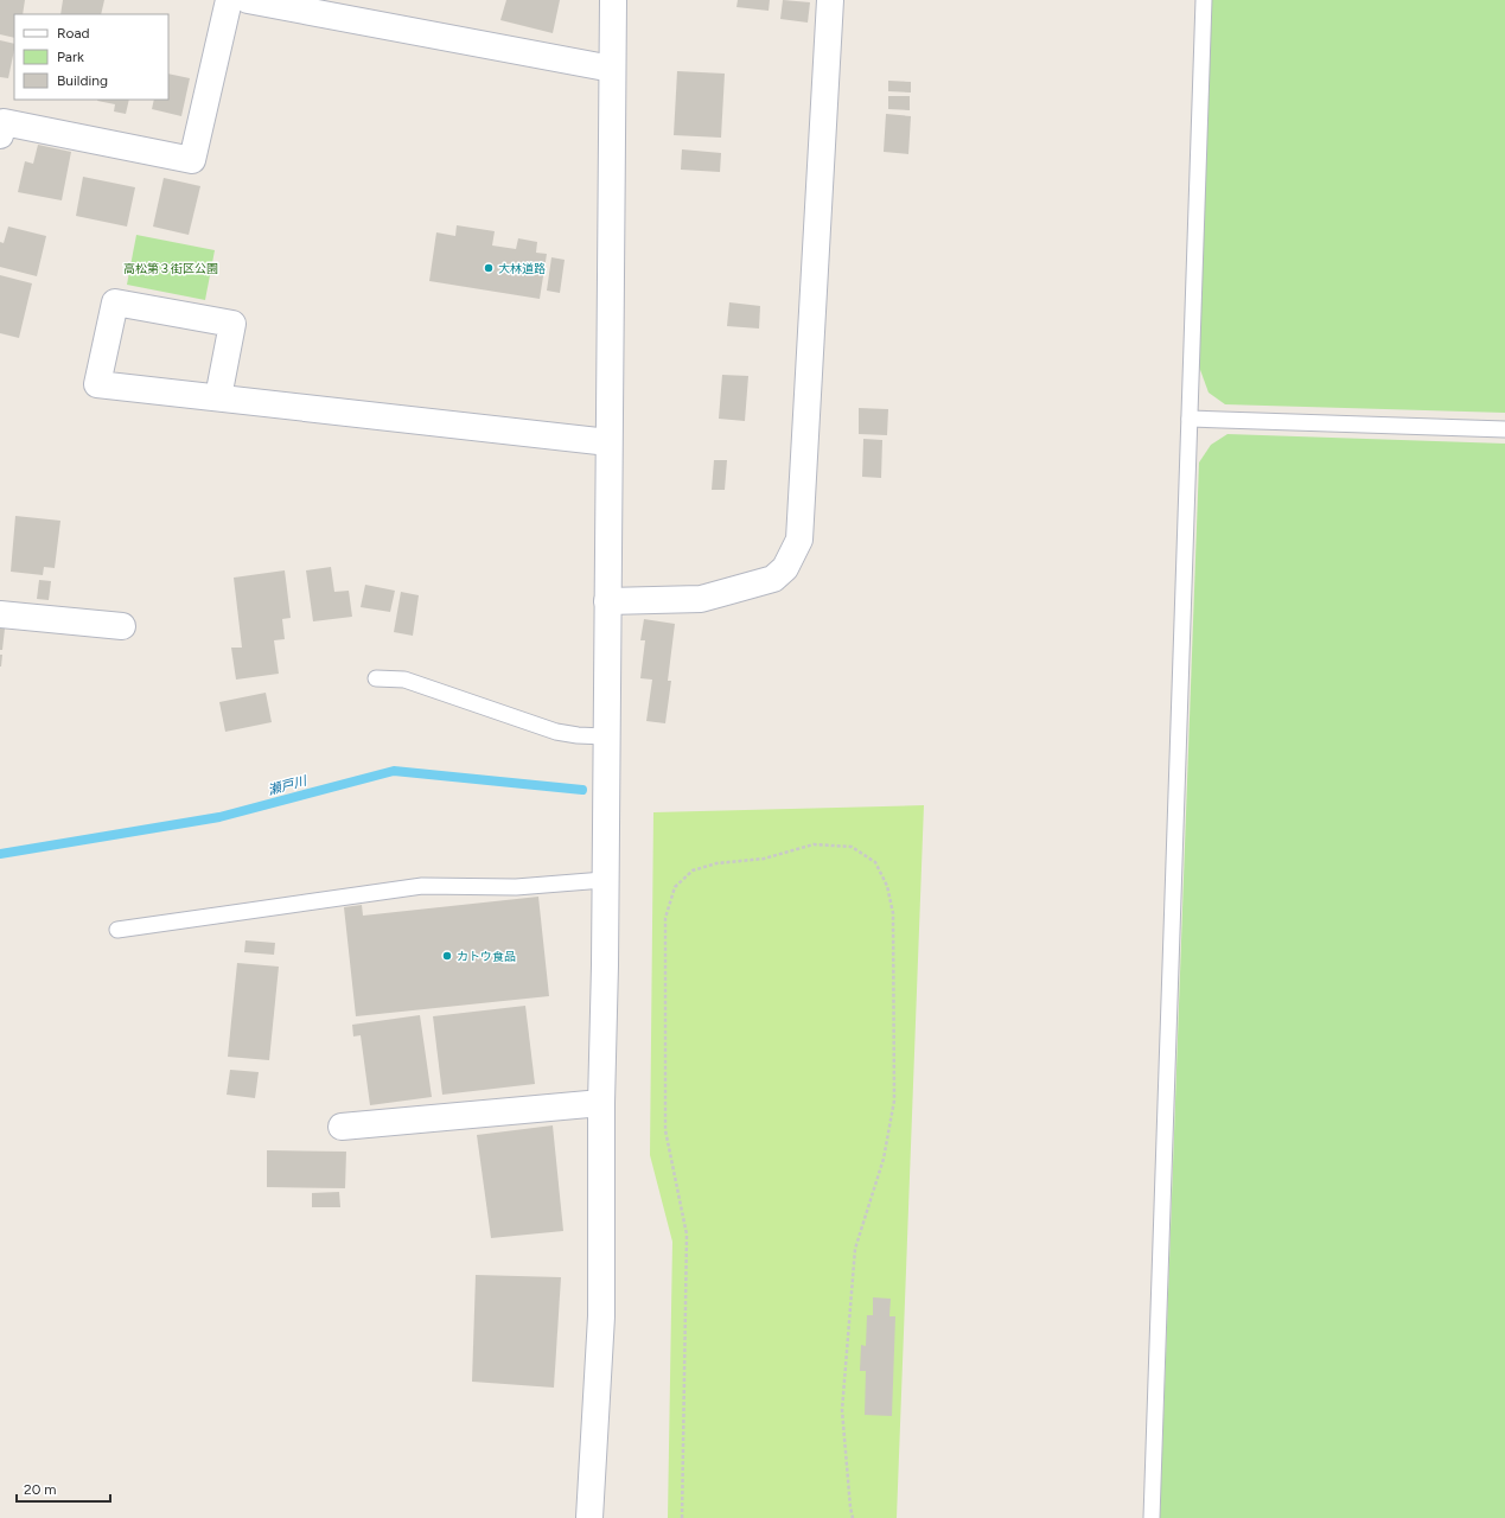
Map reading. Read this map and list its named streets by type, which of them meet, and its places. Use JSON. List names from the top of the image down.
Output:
{
  "water": ["瀬戸川"],
  "parks": ["高松第３街区公園"],
  "places": ["大林道路", "カトウ食品"],
  "legend": ["Road", "Park", "Building"],
  "scale_bar": "20 m"
}
